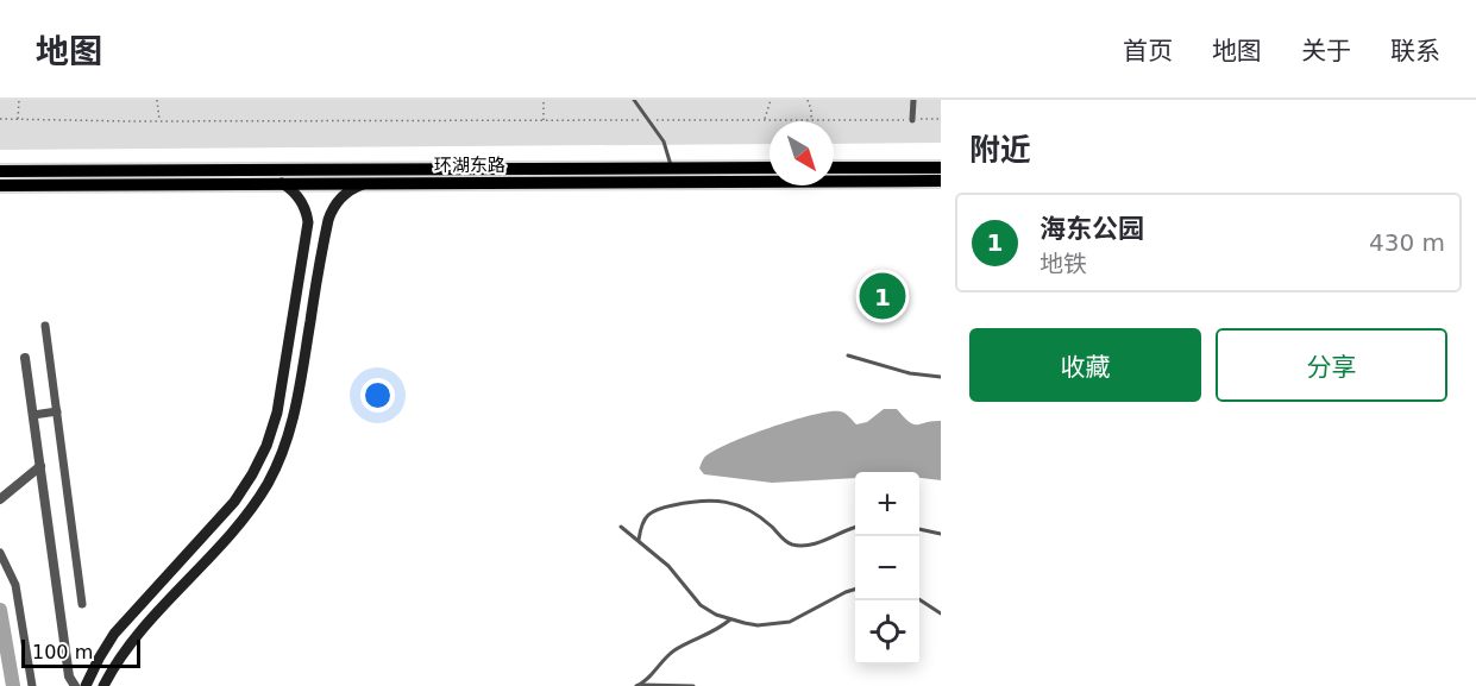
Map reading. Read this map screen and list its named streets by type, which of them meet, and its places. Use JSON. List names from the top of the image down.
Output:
{
  "streets": {
    "main road": ["环湖东路"]
  },
  "scale_bar": "100 m",
  "north": "bottom right",
  "page": {
    "header": "地图",
    "nav": [
      "首页",
      "地图",
      "关于",
      "联系"
    ],
    "heading": "附近",
    "list": [
      {
        "mark": "1",
        "name": "海东公园",
        "note": "地铁",
        "value": "430 m"
      }
    ],
    "pins": "1",
    "buttons": ["收藏", "分享"],
    "map_buttons": ["+", "−"],
    "scale": "100 m"
  }
}
